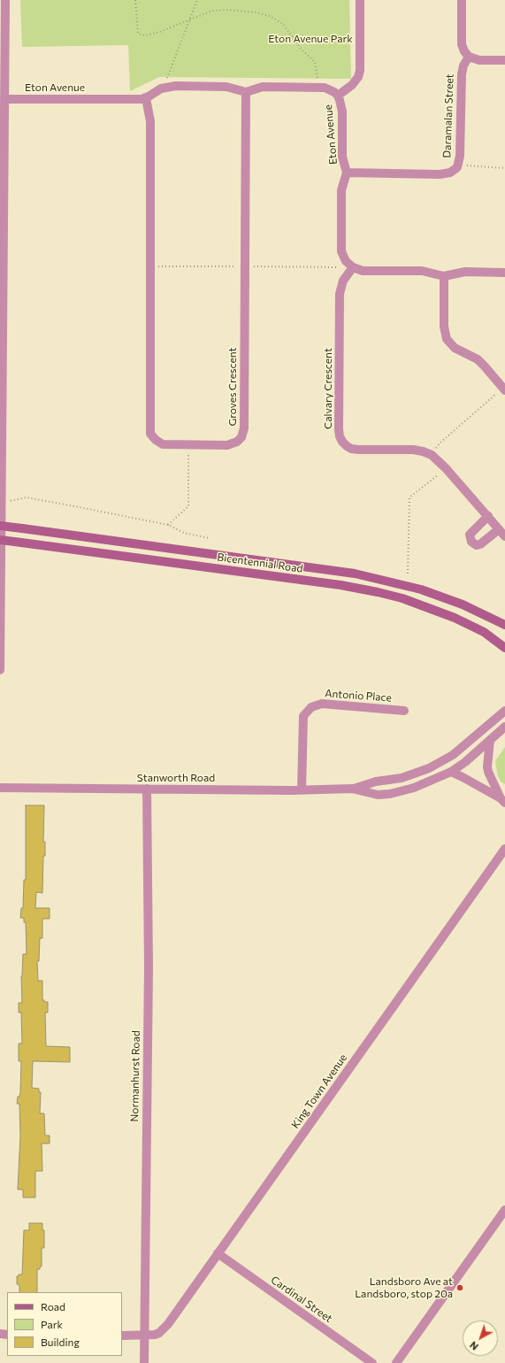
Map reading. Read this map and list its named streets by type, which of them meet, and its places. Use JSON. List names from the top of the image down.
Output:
{
  "streets": {
    "main road": ["Bicentennial Road"],
    "street": [
      "Eton Avenue",
      "Daramalan Street",
      "Groves Crescent",
      "Calvary Crescent",
      "Antonio Place",
      "Stanworth Road",
      "Normanhurst Road",
      "King Town Avenue",
      "Cardinal Street"
    ]
  },
  "crossings": [
    ["Eton Avenue", "Daramalan Street"],
    ["Eton Avenue", "Groves Crescent"],
    ["Eton Avenue", "Calvary Crescent"],
    ["Antonio Place", "Stanworth Road"],
    ["Stanworth Road", "Normanhurst Road"],
    ["Normanhurst Road", "King Town Avenue"],
    ["King Town Avenue", "Cardinal Street"]
  ],
  "parks": ["Eton Avenue Park"],
  "places": ["Landsboro Ave at Landsboro, stop 20a"],
  "legend": ["Road", "Park", "Building"],
  "north": "bottom left"
}
